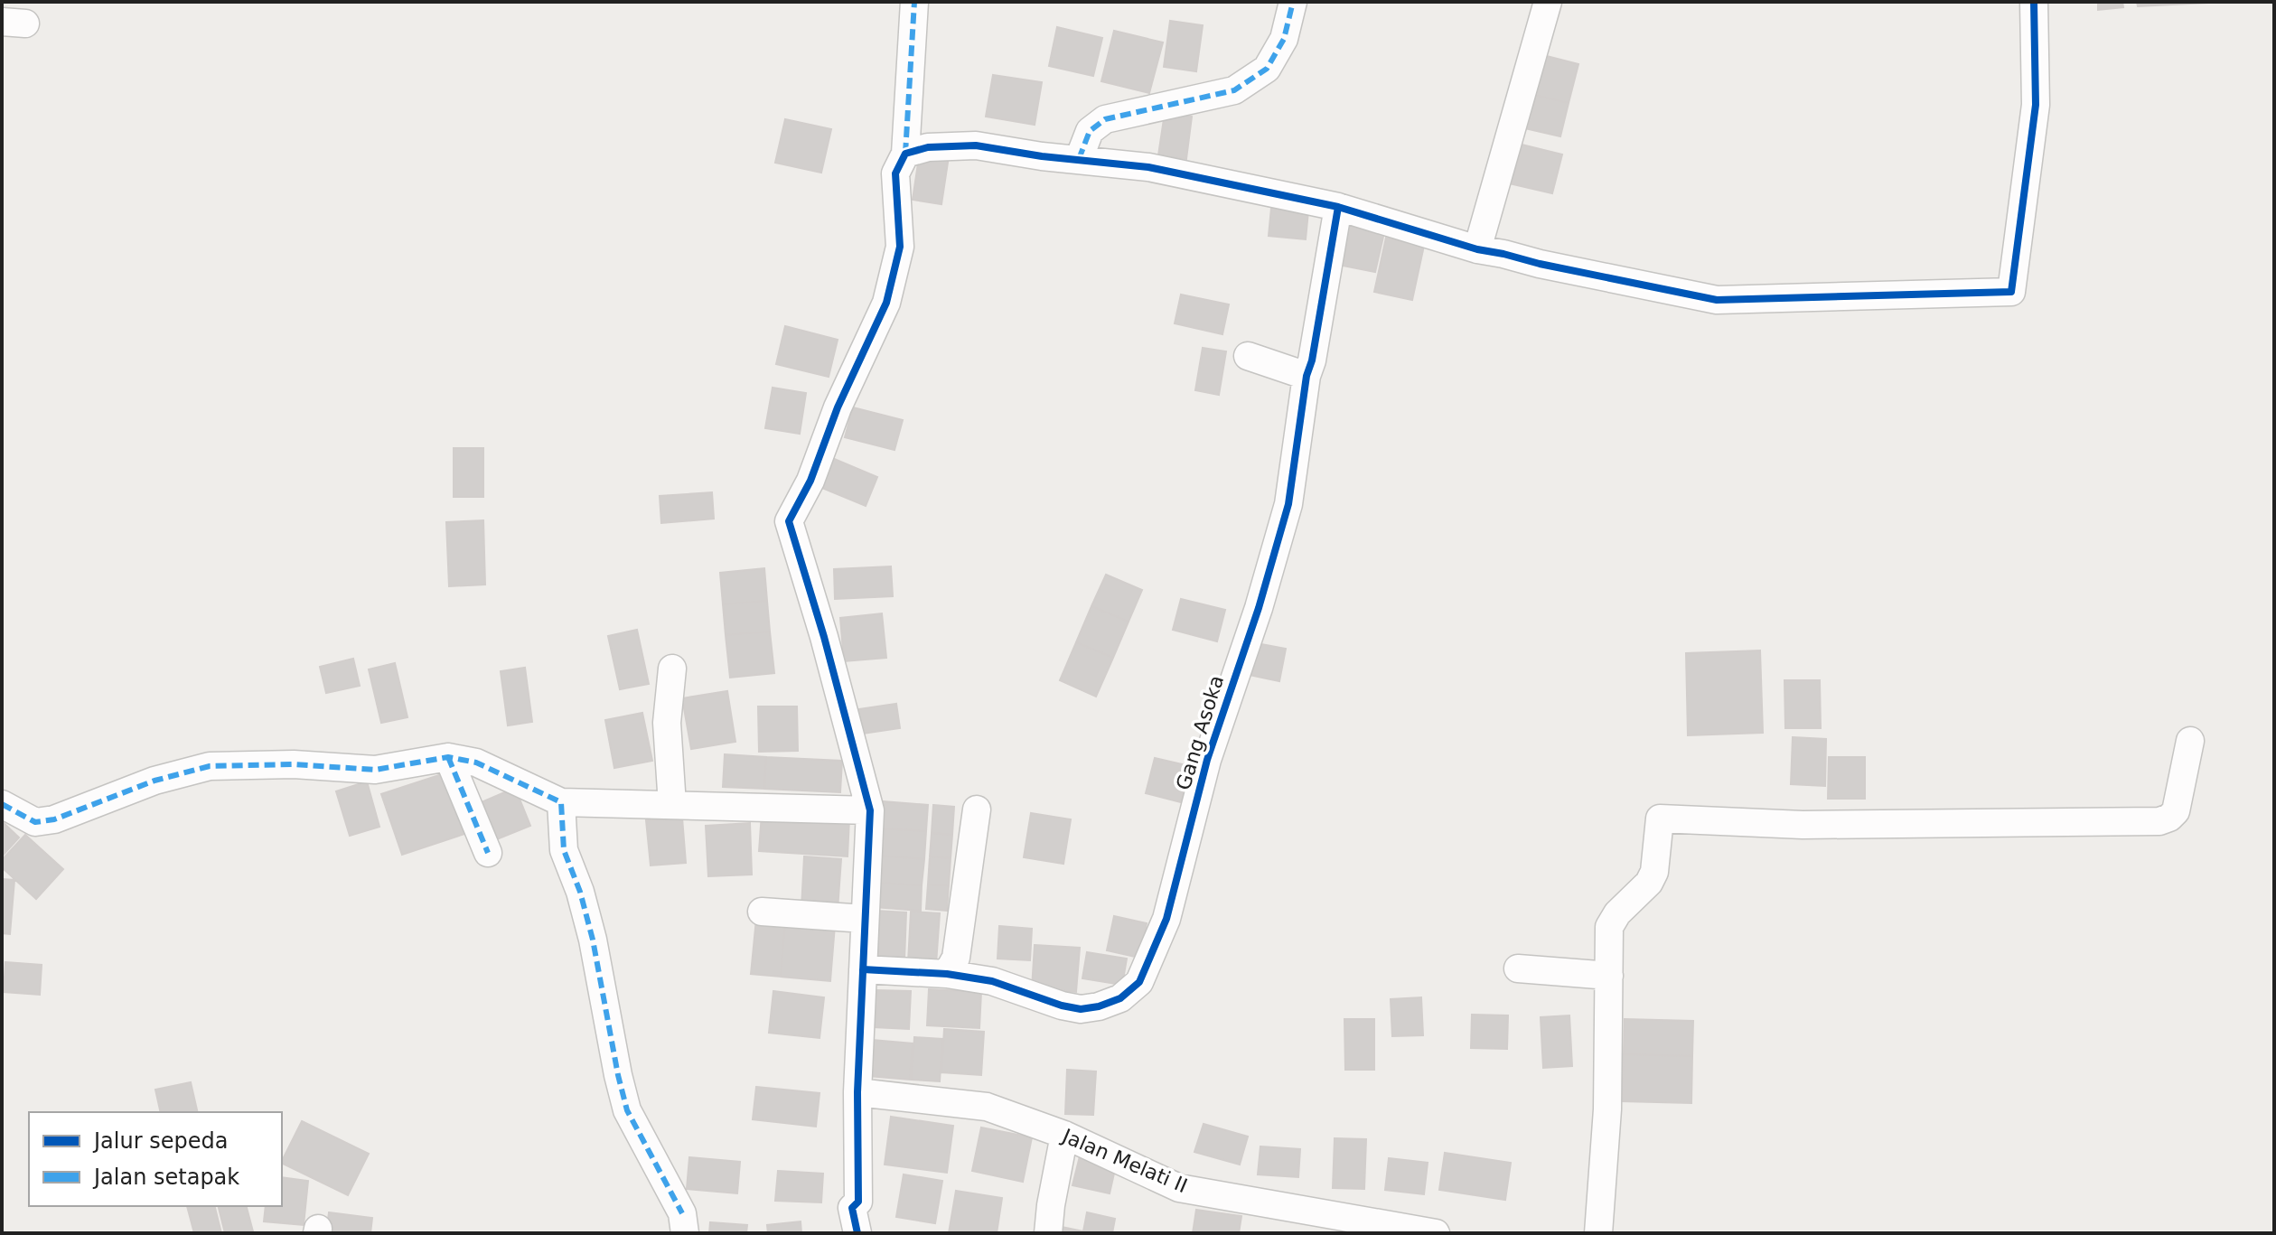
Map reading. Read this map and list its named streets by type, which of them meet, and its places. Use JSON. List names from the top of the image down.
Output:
{
  "streets": {
    "street": ["Gang Asoka", "Jalan Melati II"]
  },
  "legend": ["Jalur sepeda", "Jalan setapak"]
}
